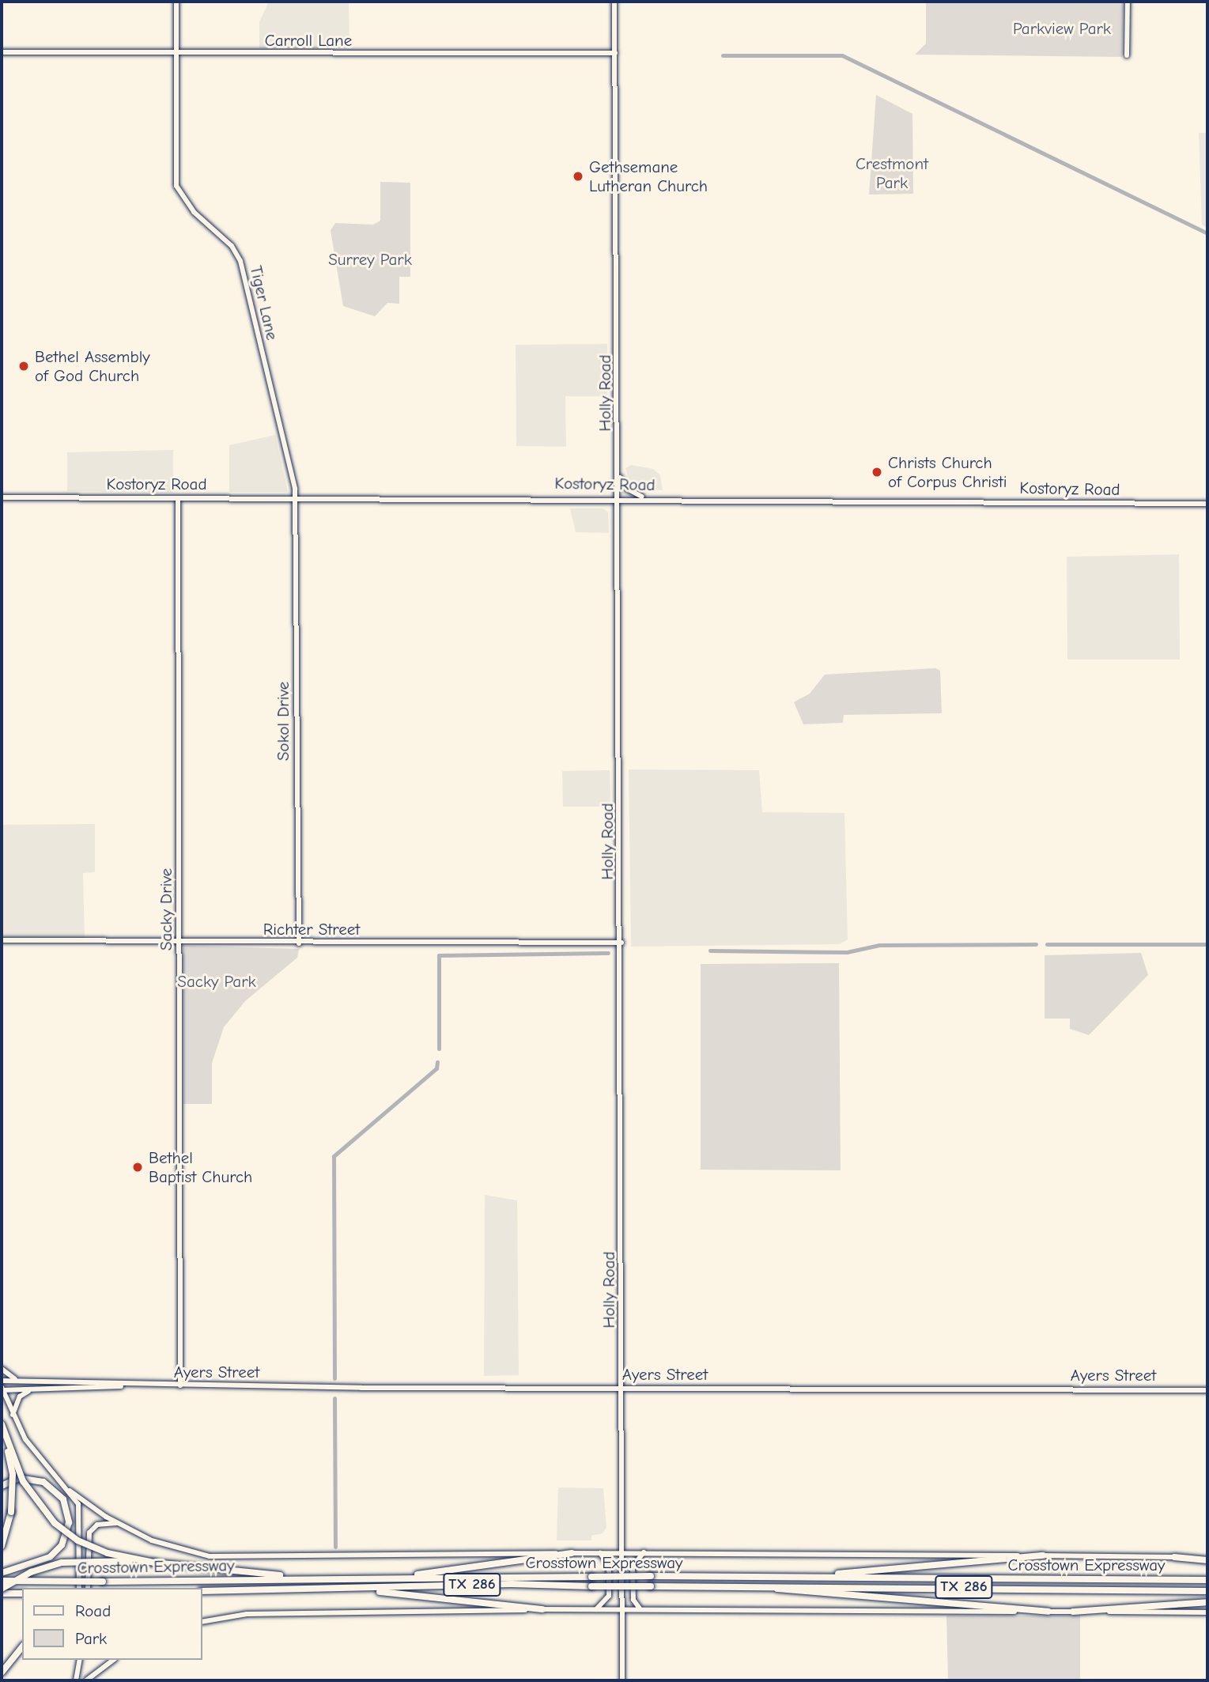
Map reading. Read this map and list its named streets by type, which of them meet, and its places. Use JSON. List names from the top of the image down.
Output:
{
  "streets": {
    "highway": ["Crosstown Expressway", "TX 286"],
    "main road": [
      "Carroll Lane",
      "Tiger Lane",
      "Holly Road",
      "Kostoryz Road",
      "Sokol Drive",
      "Sacky Drive",
      "Richter Street",
      "Ayers Street"
    ]
  },
  "crossings": [
    ["Carroll Lane", "Tiger Lane"],
    ["Carroll Lane", "Holly Road"],
    ["Tiger Lane", "Kostoryz Road"],
    ["Tiger Lane", "Sokol Drive"],
    ["Holly Road", "Kostoryz Road"],
    ["Holly Road", "Richter Street"],
    ["Holly Road", "Ayers Street"],
    ["Holly Road", "Crosstown Expressway"],
    ["Kostoryz Road", "Sokol Drive"],
    ["Kostoryz Road", "Sacky Drive"],
    ["Sokol Drive", "Richter Street"],
    ["Sacky Drive", "Richter Street"],
    ["Sacky Drive", "Ayers Street"]
  ],
  "parks": [
    "Parkview Park",
    "Crestmont Park",
    "Surrey Park",
    "Sacky Park"
  ],
  "places": [
    "Gethsemane Lutheran Church",
    "Bethel Assembly of God Church",
    "Christs Church of Corpus Christi",
    "Bethel Baptist Church"
  ],
  "legend": ["Road", "Park"]
}
